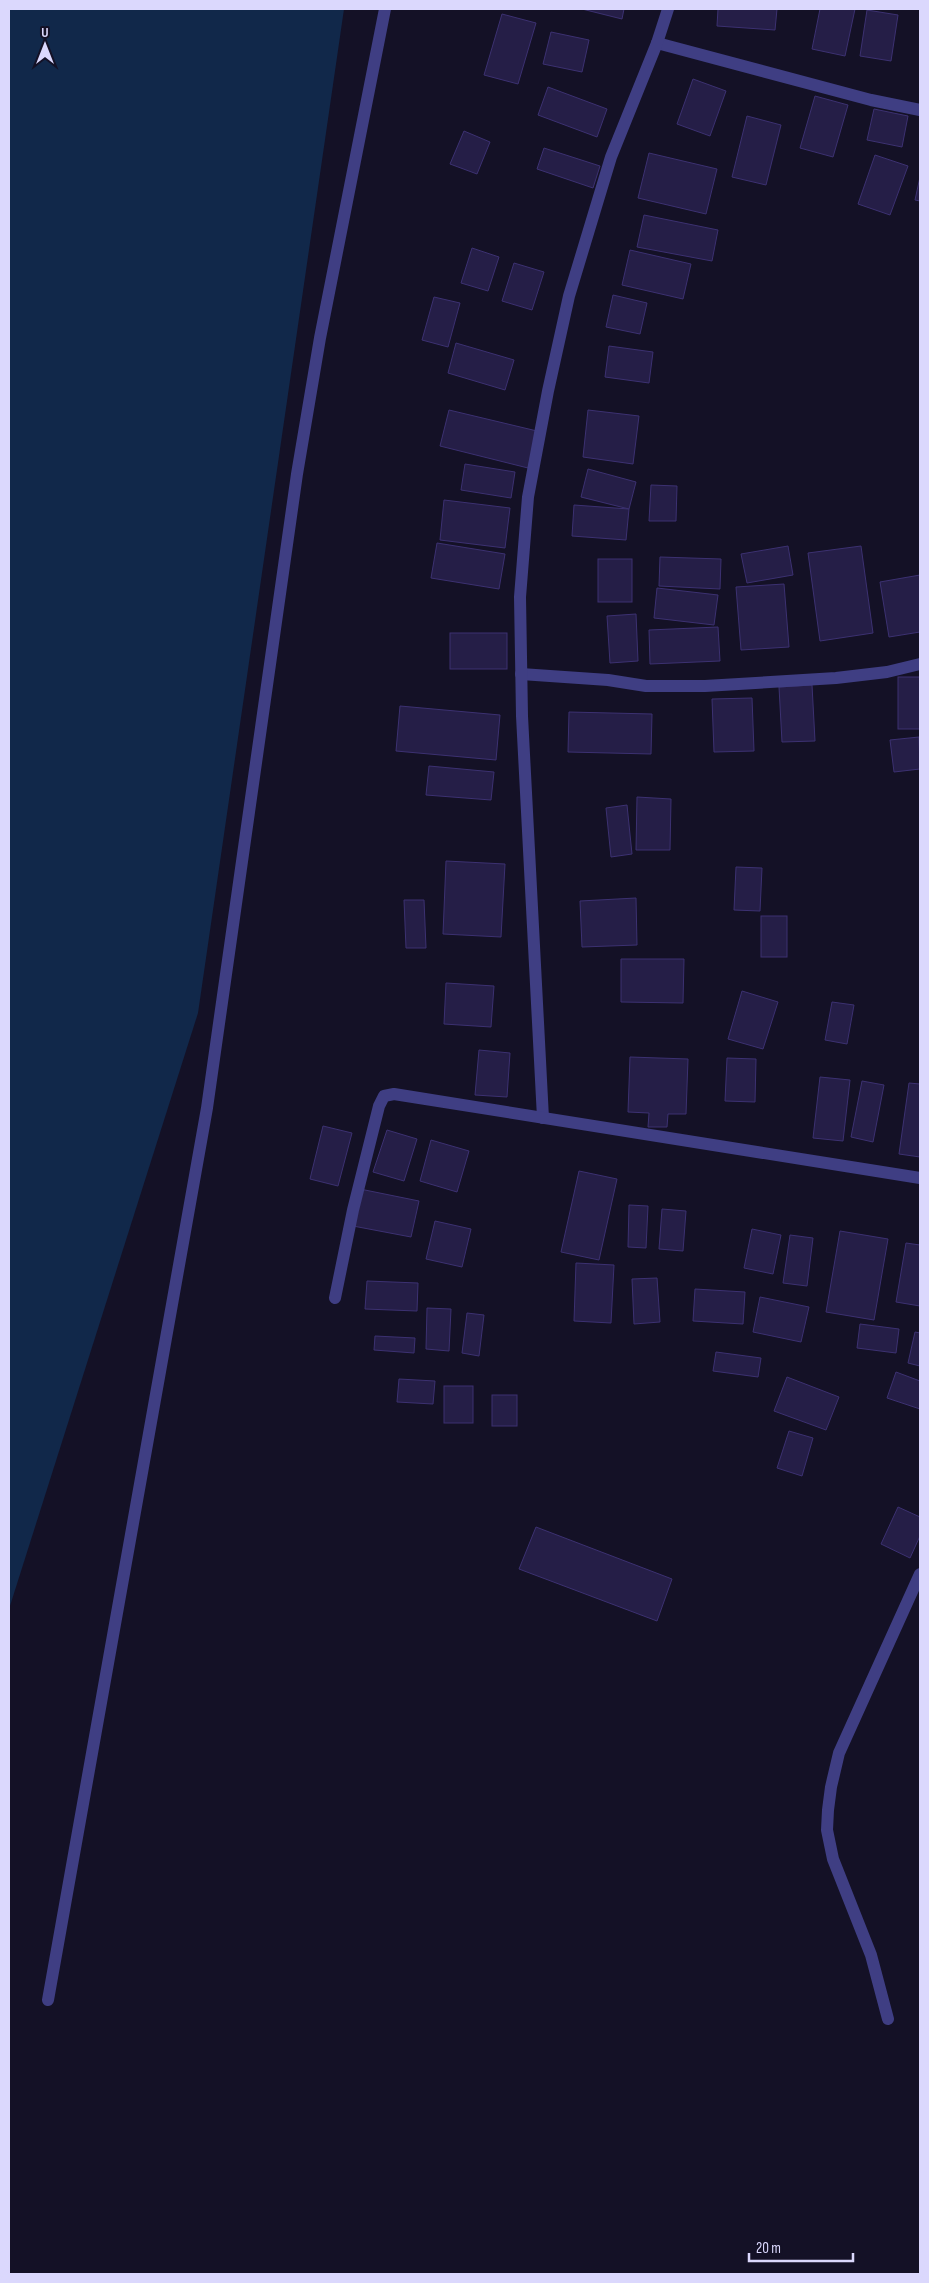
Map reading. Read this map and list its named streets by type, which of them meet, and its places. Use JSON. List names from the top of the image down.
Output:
{
  "scale_bar": "20 m",
  "north": "top"
}
